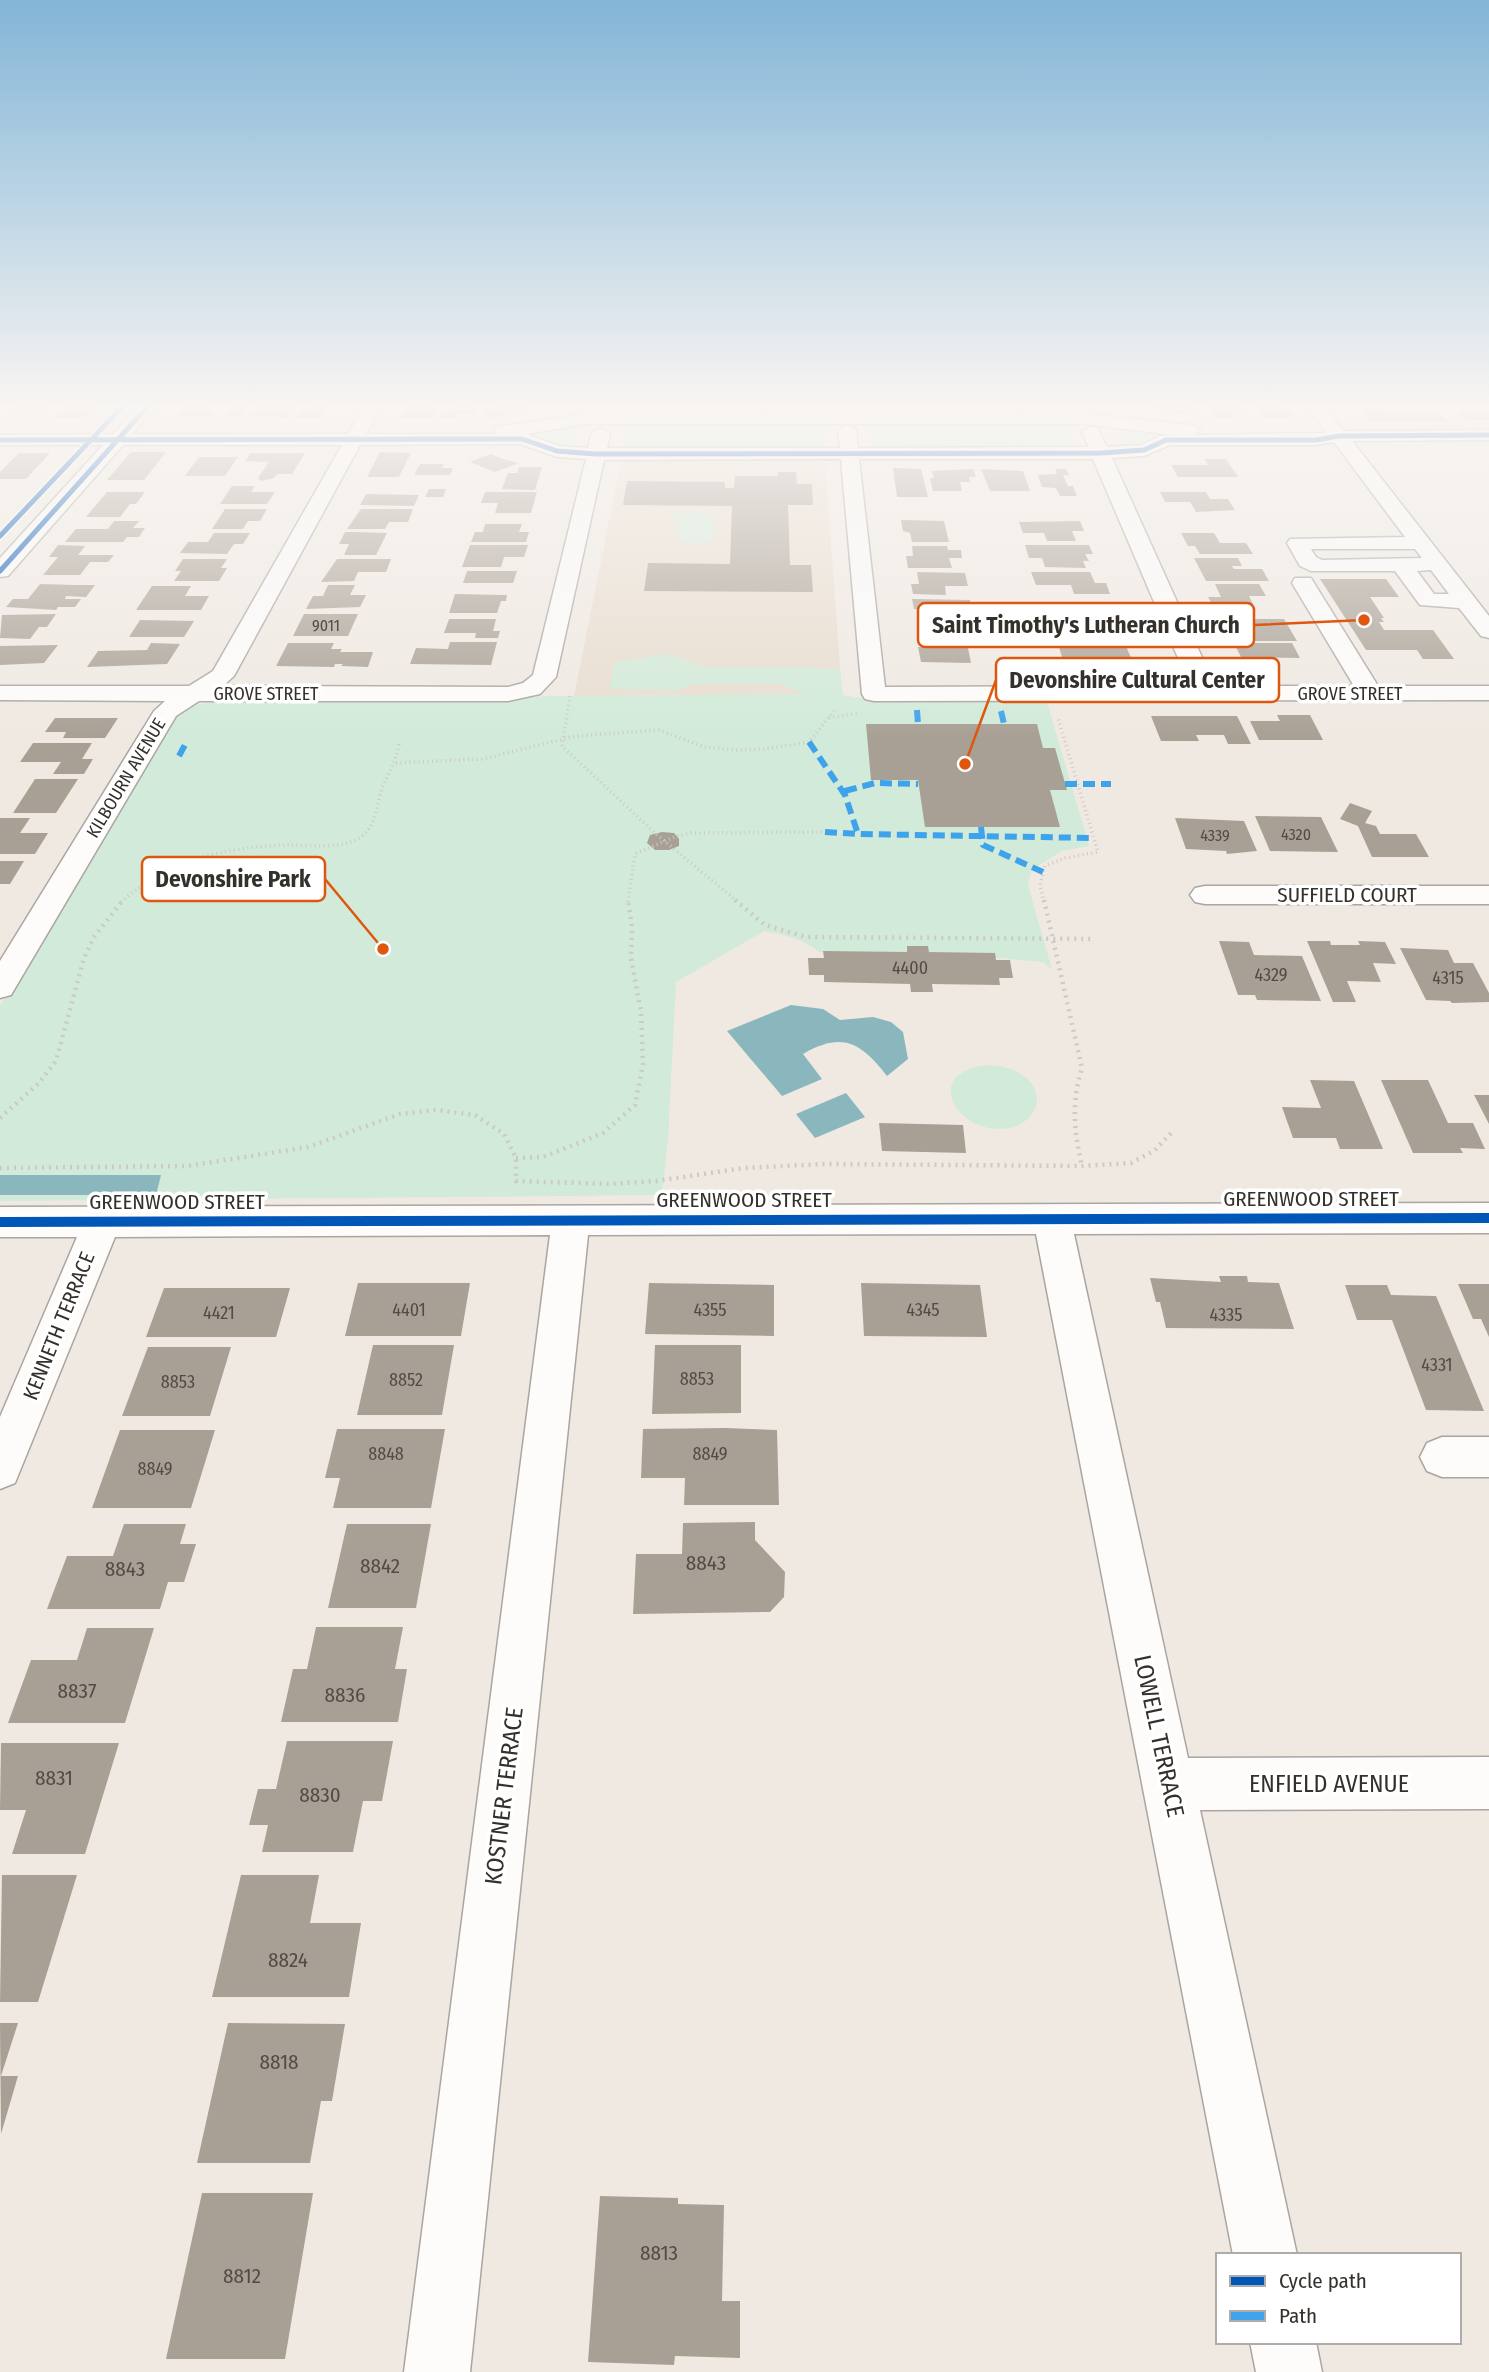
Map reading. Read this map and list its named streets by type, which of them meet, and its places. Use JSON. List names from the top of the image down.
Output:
{
  "streets": {
    "street": [
      "GROVE STREET",
      "KILBOURN AVENUE",
      "SUFFIELD COURT",
      "GREENWOOD STREET",
      "KENNETH TERRACE",
      "LOWELL TERRACE",
      "ENFIELD AVENUE",
      "KOSTNER TERRACE"
    ]
  },
  "crossings": [
    ["GROVE STREET", "KILBOURN AVENUE"],
    ["GREENWOOD STREET", "KENNETH TERRACE"],
    ["GREENWOOD STREET", "LOWELL TERRACE"],
    ["GREENWOOD STREET", "KOSTNER TERRACE"],
    ["LOWELL TERRACE", "ENFIELD AVENUE"]
  ],
  "places": ["Saint Timothy's Lutheran Church", "Devonshire Cultural Center", "Devonshire Park"],
  "house_numbers": [
    "9011",
    "4320",
    "4339",
    "4400",
    "4329",
    "4315",
    "4401",
    "4355",
    "4345",
    "4421",
    "4335",
    "4331",
    "8853",
    "8852",
    "8853",
    "8848",
    "8849",
    "8849",
    "8843",
    "8842",
    "8843",
    "8837",
    "8836",
    "8831",
    "8830",
    "8824",
    "8818",
    "8813",
    "8812"
  ],
  "legend": ["Cycle path", "Path"]
}
